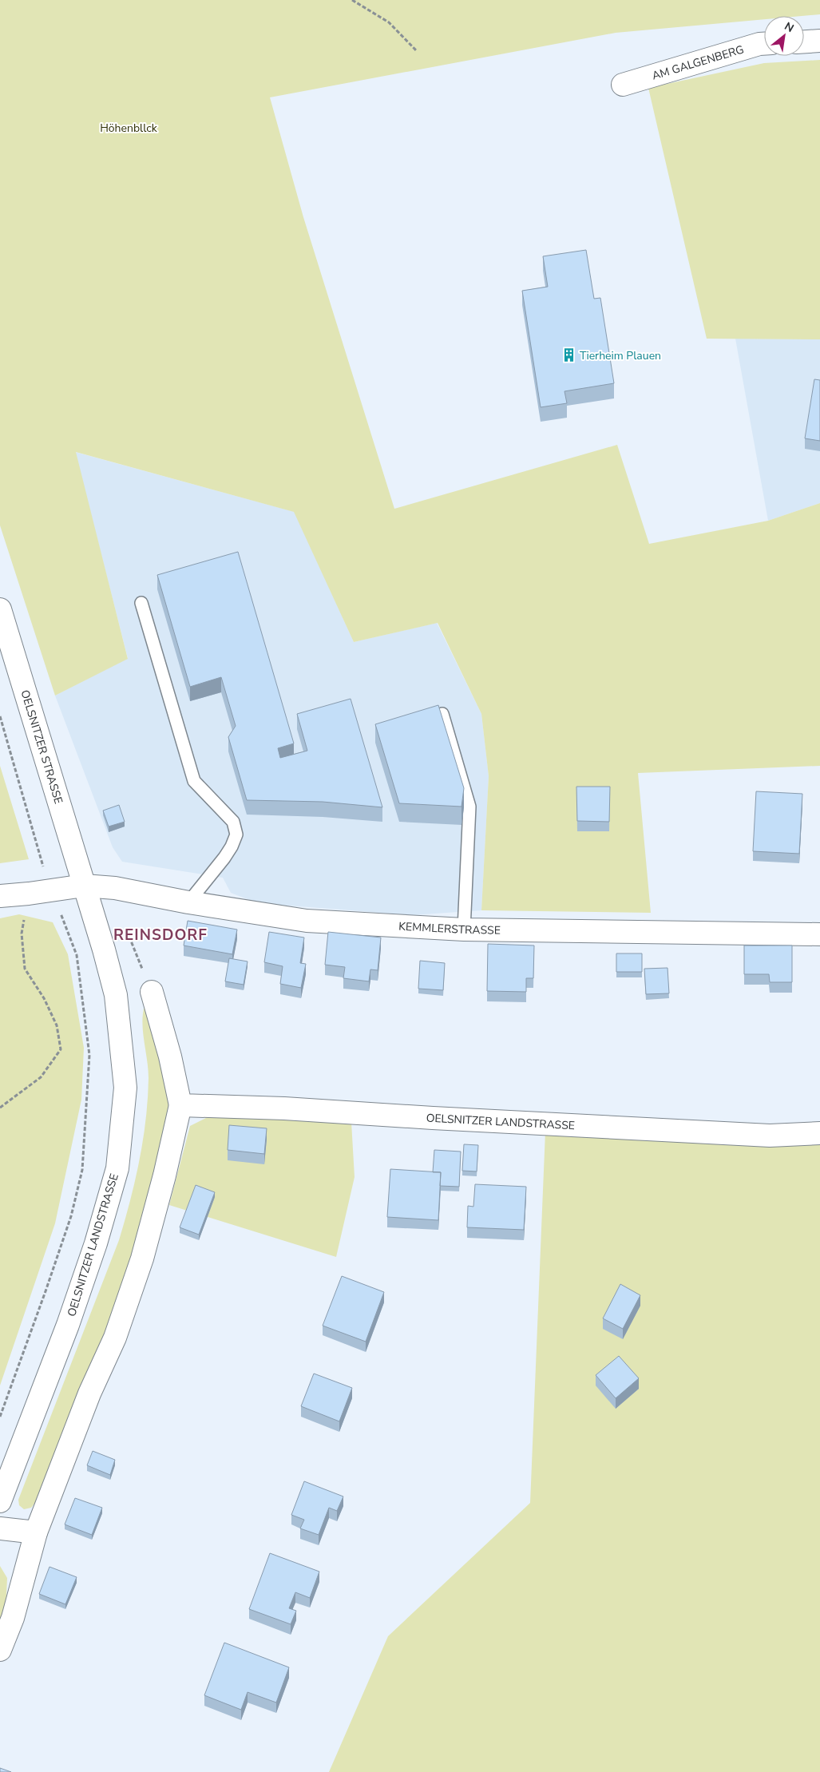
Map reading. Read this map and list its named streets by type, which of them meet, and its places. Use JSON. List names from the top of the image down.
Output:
{
  "streets": {
    "street": [
      "AM GALGENBERG",
      "OELSNITZER STRASSE",
      "KEMMLERSTRASSE",
      "OELSNITZER LANDSTRASSE"
    ]
  },
  "crossings": [
    ["OELSNITZER STRASSE", "KEMMLERSTRASSE"],
    ["OELSNITZER STRASSE", "OELSNITZER LANDSTRASSE"],
    ["KEMMLERSTRASSE", "OELSNITZER LANDSTRASSE"]
  ],
  "districts": ["REINSDORF"],
  "parks": ["Höhenbllck"],
  "places": {
    "building": ["Tierheim Plauen"]
  },
  "north": "top right"
}
